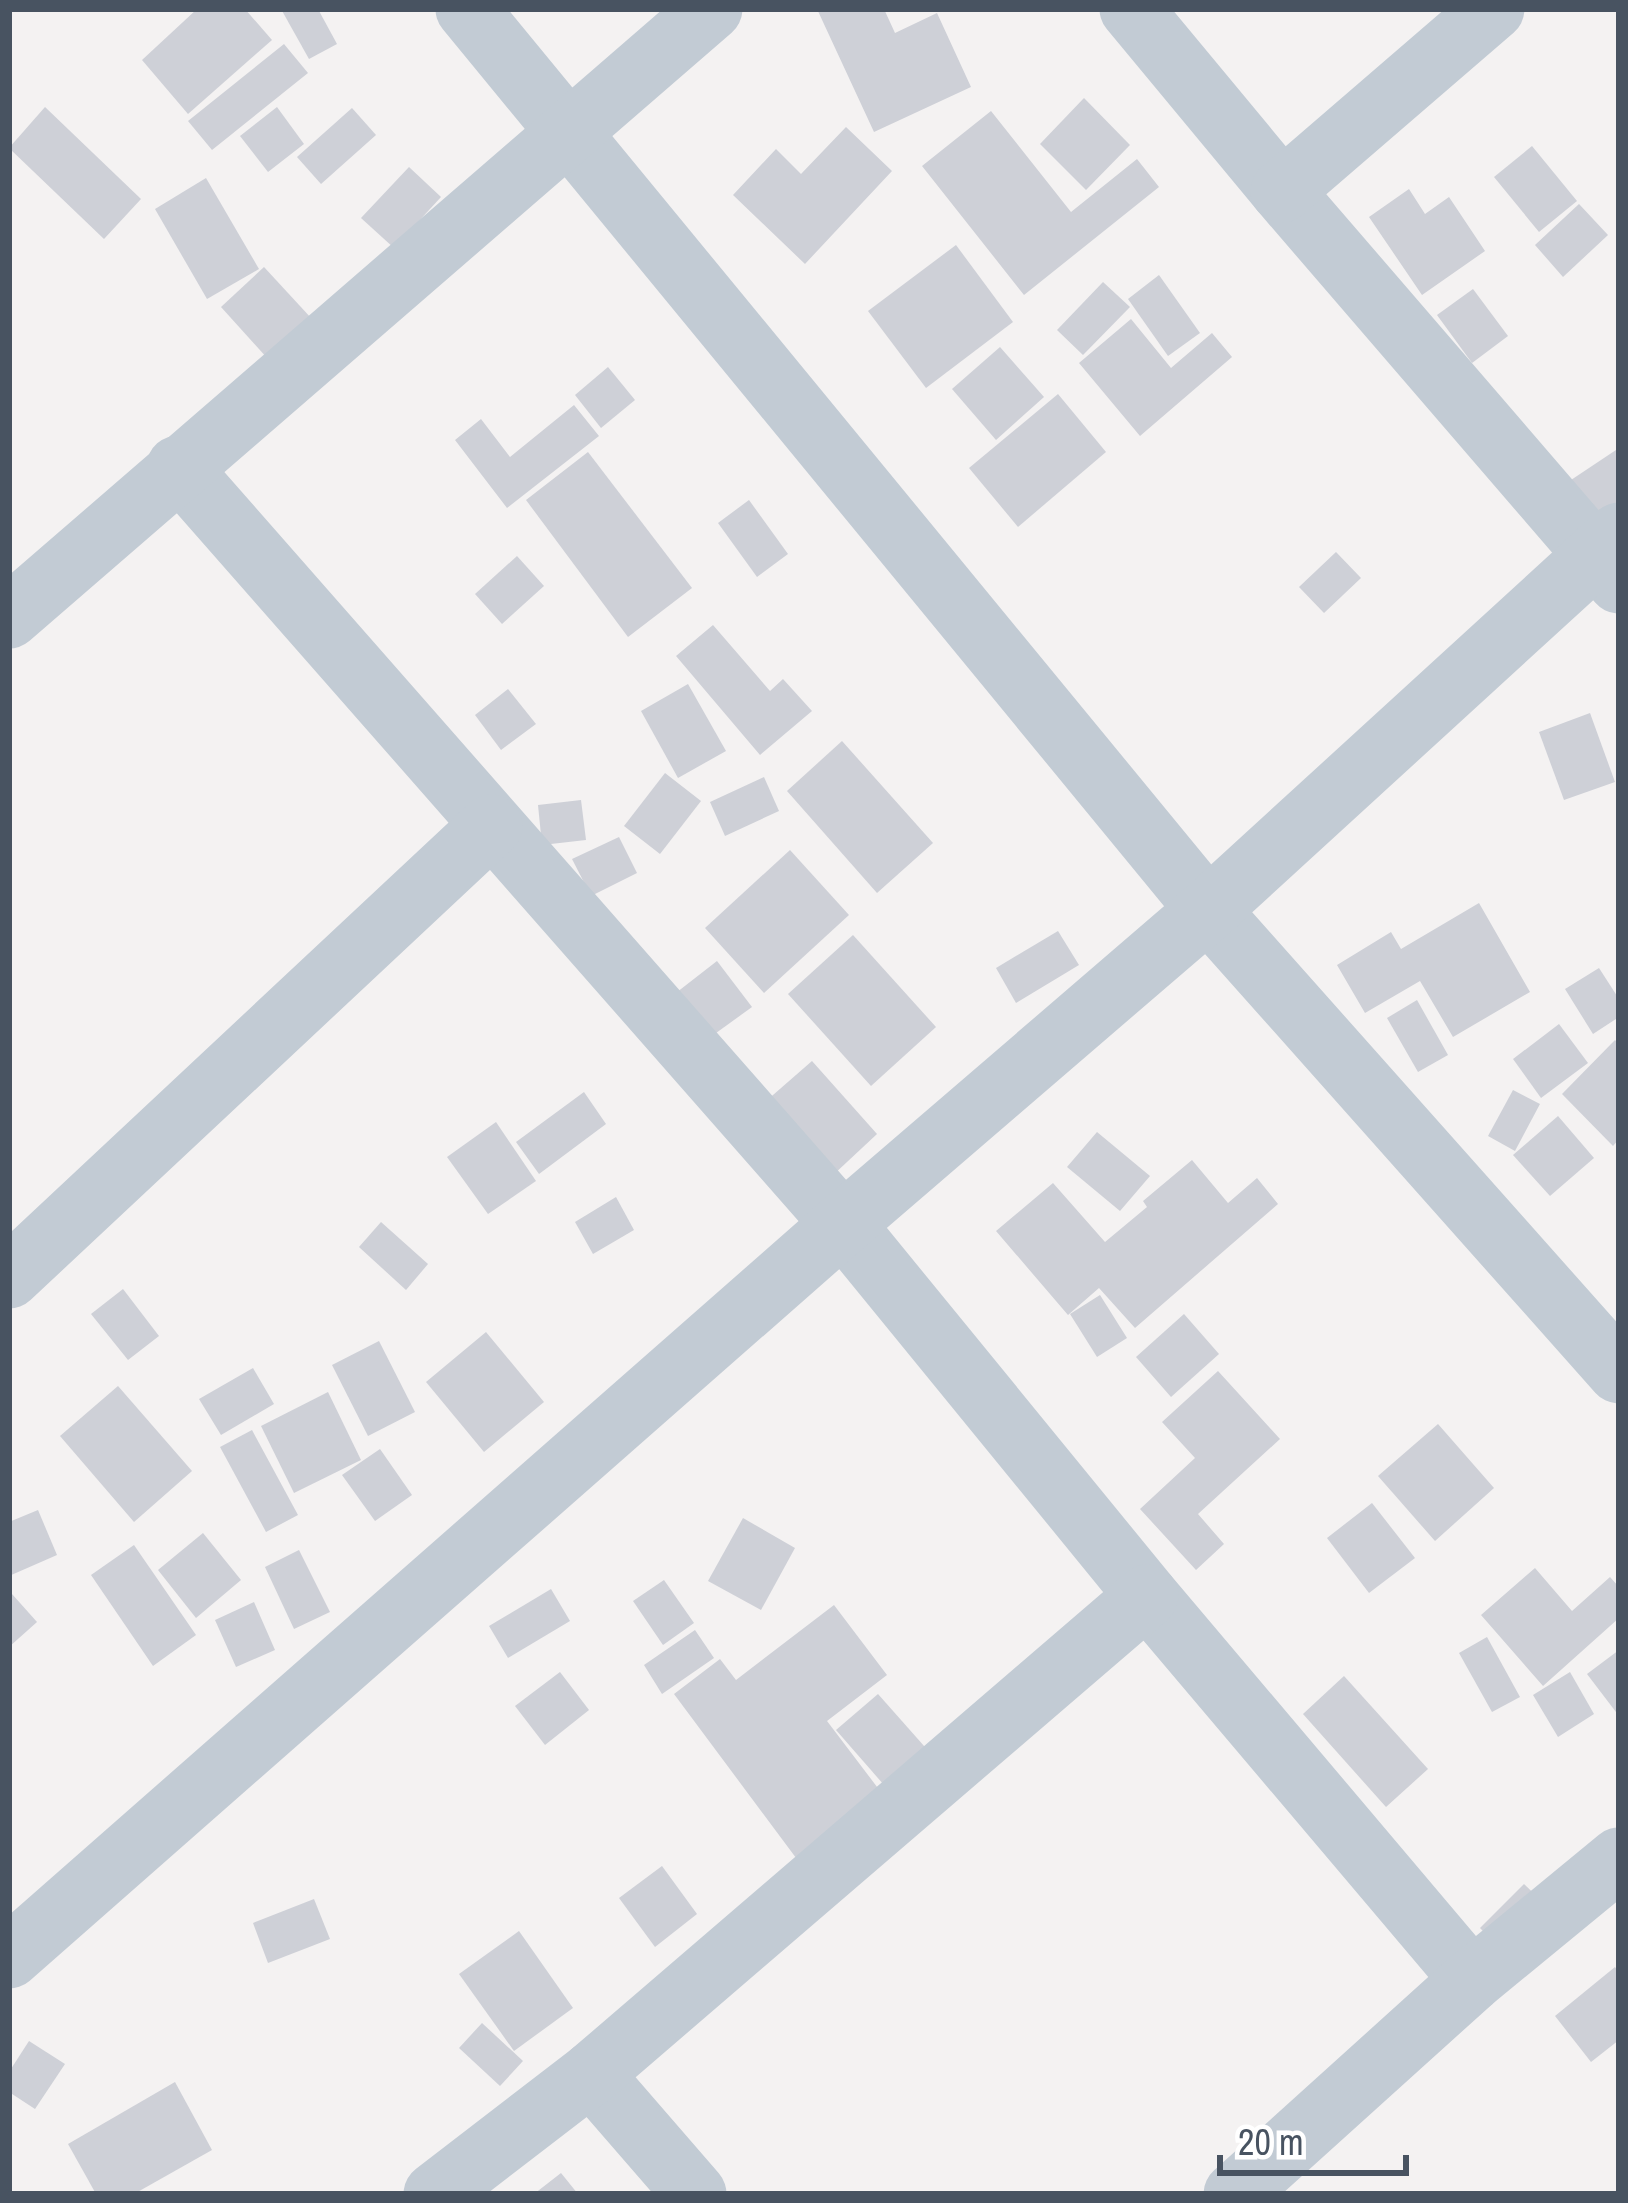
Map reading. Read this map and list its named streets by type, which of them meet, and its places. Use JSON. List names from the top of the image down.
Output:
{
  "scale_bar": "20 m"
}
